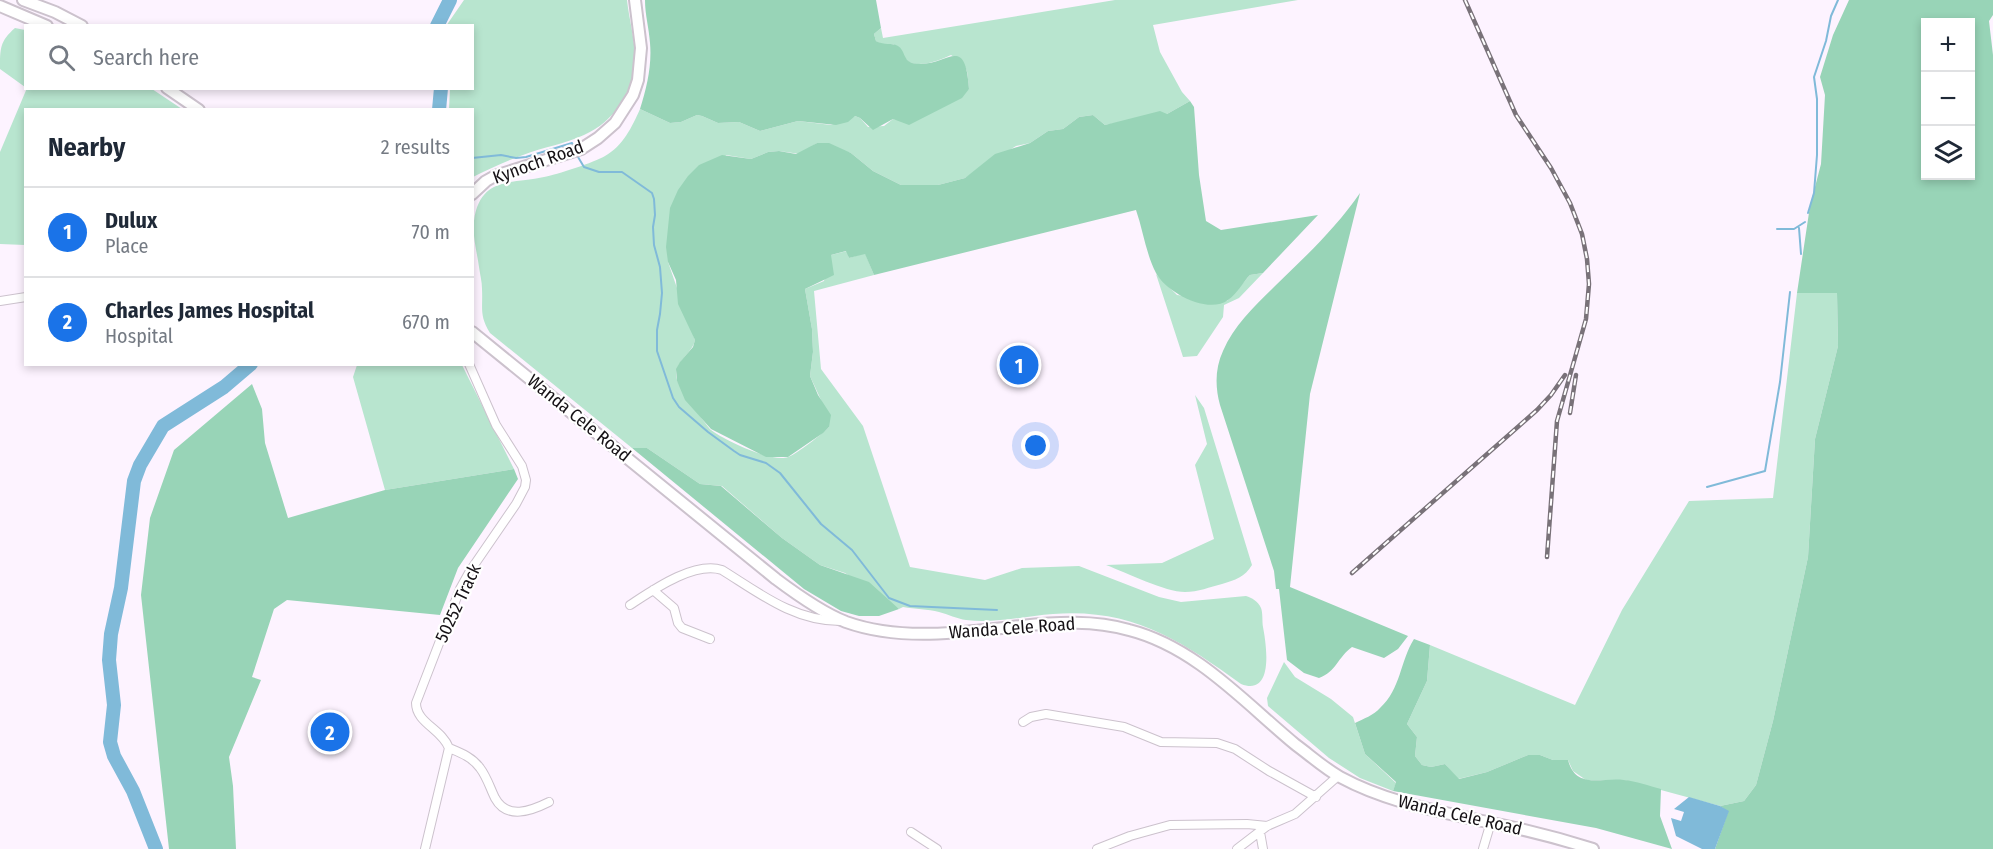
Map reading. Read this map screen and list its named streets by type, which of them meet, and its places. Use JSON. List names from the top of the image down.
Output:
{
  "streets": {
    "street": ["Kynoch Road", "Wanda Cele Road", "50252 Track"]
  },
  "page": {
    "map_buttons": ["+", "−"],
    "search": "Search here",
    "heading": ["Nearby", "2 results"],
    "list": [
      {
        "mark": "1",
        "name": "Dulux",
        "note": "Place",
        "value": "70 m"
      },
      {
        "mark": "2",
        "name": "Charles James Hospital",
        "note": "Hospital",
        "value": "670 m"
      }
    ],
    "pins": ["1", "2"]
  }
}
